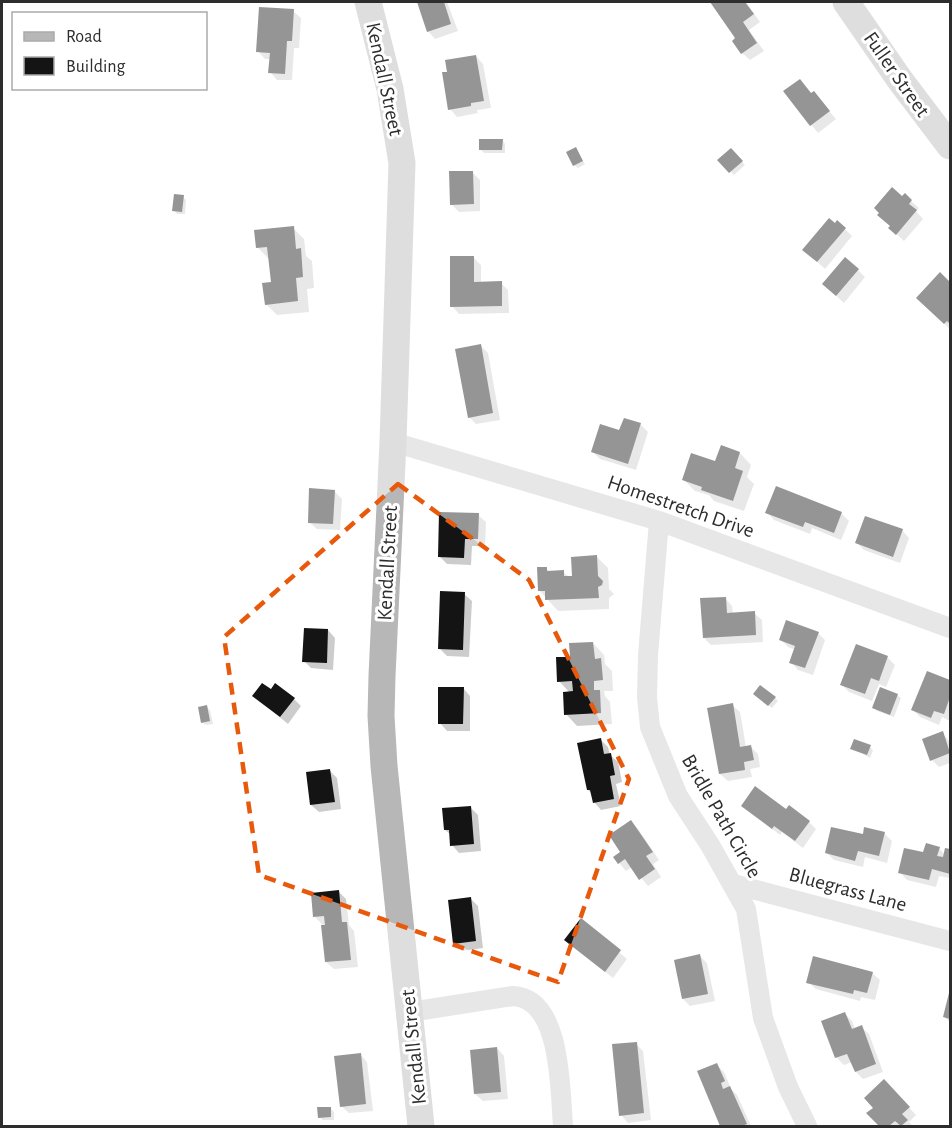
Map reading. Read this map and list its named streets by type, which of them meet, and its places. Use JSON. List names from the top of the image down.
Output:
{
  "streets": {
    "street": [
      "Fuller Street",
      "Kendall Street",
      "Homestretch Drive",
      "Bridle Path Circle",
      "Bluegrass Lane"
    ]
  },
  "crossings": [
    ["Kendall Street", "Homestretch Drive"],
    ["Homestretch Drive", "Bridle Path Circle"],
    ["Bridle Path Circle", "Bluegrass Lane"]
  ],
  "legend": ["Road", "Building"]
}
